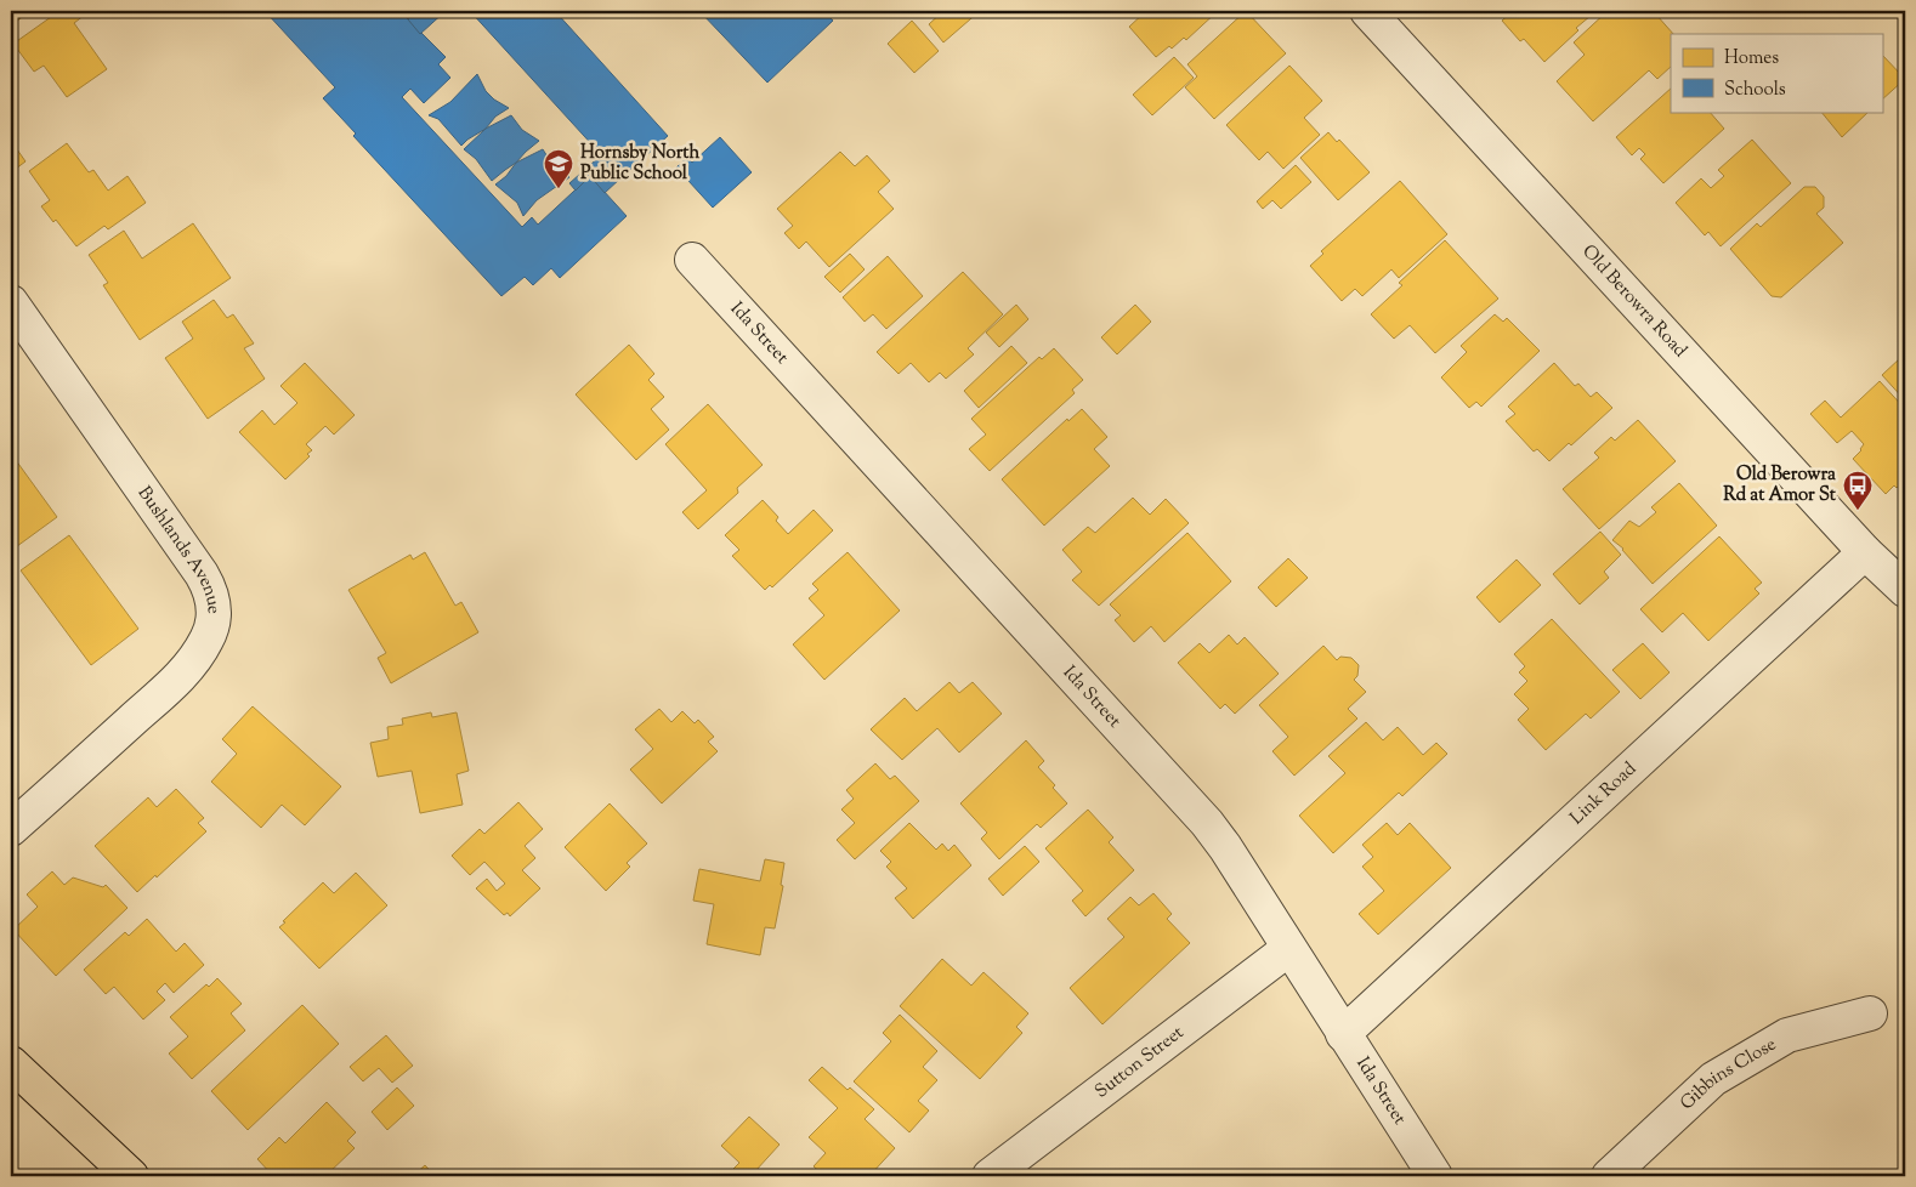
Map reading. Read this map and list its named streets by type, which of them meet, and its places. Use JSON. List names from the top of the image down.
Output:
{
  "streets": {
    "street": [
      "Old Berowra Road",
      "Ida Street",
      "Bushlands Avenue",
      "Link Road",
      "Sutton Street",
      "Gibbins Close"
    ]
  },
  "crossings": [
    ["Old Berowra Road", "Link Road"],
    ["Ida Street", "Link Road"],
    ["Ida Street", "Sutton Street"]
  ],
  "places": {
    "school or university": ["Hornsby North Public School"],
    "bus stop": ["Old Berowra Rd at Amor St"]
  },
  "legend": ["Homes", "Schools"]
}
